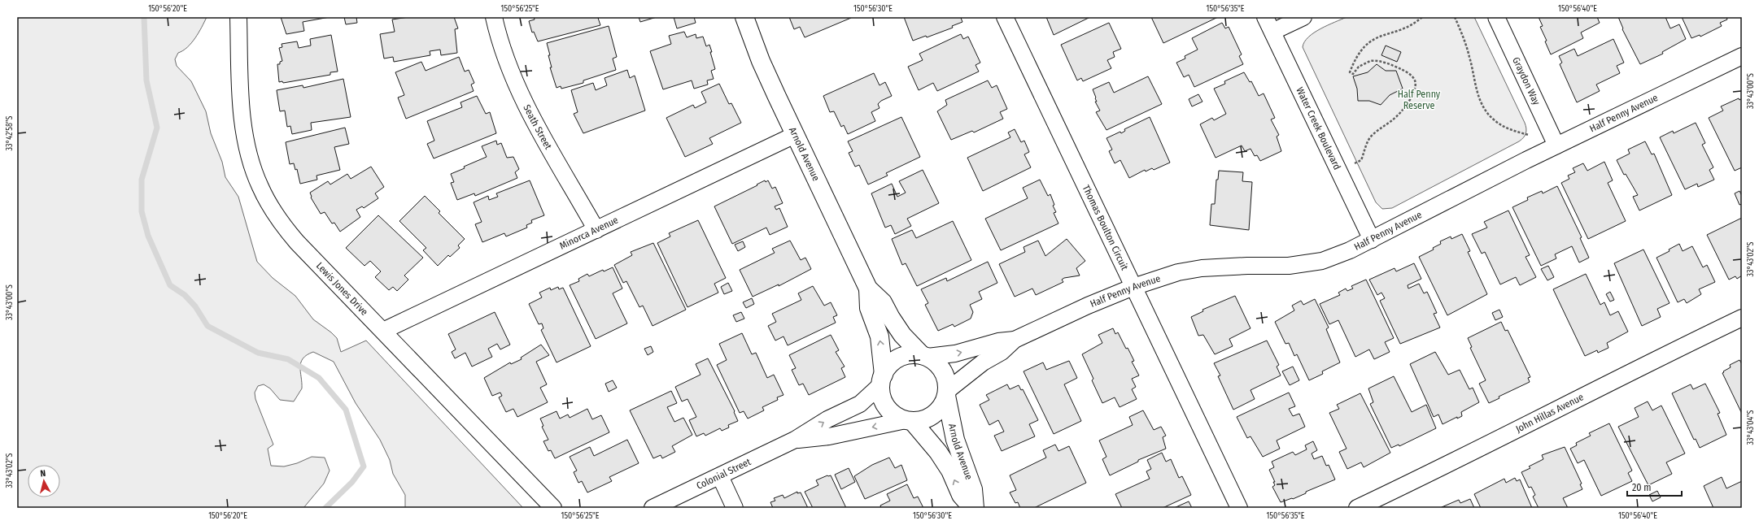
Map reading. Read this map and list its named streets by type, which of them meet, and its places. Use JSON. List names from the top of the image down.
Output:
{
  "streets": {
    "street": [
      "Graydon Way",
      "Half Penny Avenue",
      "Seath Street",
      "Water Creek Boulevard",
      "Arnold Avenue",
      "Thomas Boulton Circuit",
      "Minorca Avenue",
      "Lewis Jones Drive",
      "John Hillas Avenue",
      "Colonial Street"
    ]
  },
  "crossings": [
    ["Graydon Way", "Half Penny Avenue"],
    ["Half Penny Avenue", "Water Creek Boulevard"],
    ["Half Penny Avenue", "Arnold Avenue"],
    ["Half Penny Avenue", "Thomas Boulton Circuit"],
    ["Half Penny Avenue", "Colonial Street"],
    ["Seath Street", "Minorca Avenue"],
    ["Arnold Avenue", "Minorca Avenue"],
    ["Arnold Avenue", "Colonial Street"],
    ["Minorca Avenue", "Lewis Jones Drive"]
  ],
  "parks": ["Half Penny Reserve"],
  "scale_bar": "20 m",
  "north": "top",
  "coordinates": [
    "150°56'20\"E",
    "150°56'25\"E",
    "150°56'30\"E",
    "150°56'35\"E",
    "150°56'40\"E",
    "33°43'00\"S",
    "33°42'58\"S",
    "33°43'02\"S",
    "33°43'04\"S"
  ]
}
